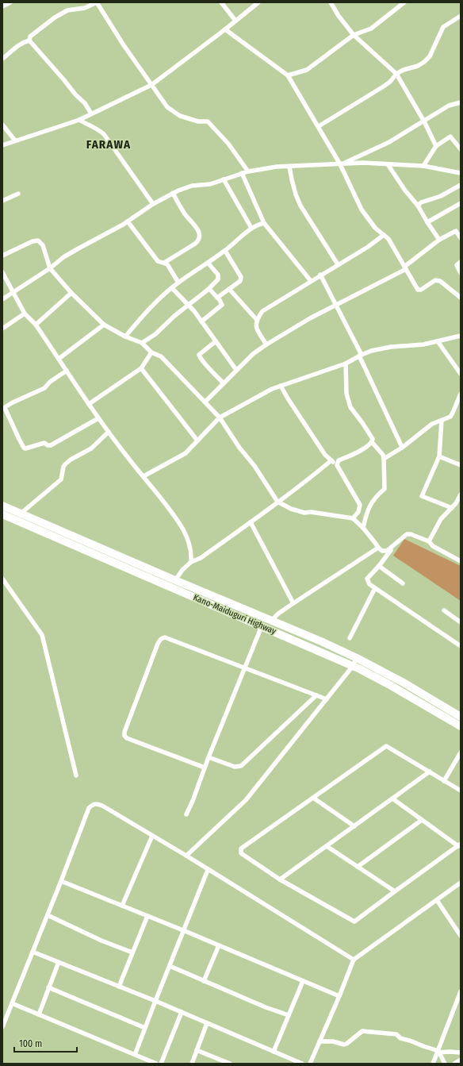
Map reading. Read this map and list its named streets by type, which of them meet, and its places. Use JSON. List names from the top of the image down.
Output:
{
  "streets": {
    "highway": ["Kano-Maiduguri Highway"]
  },
  "districts": ["FARAWA"],
  "scale_bar": "100 m"
}
